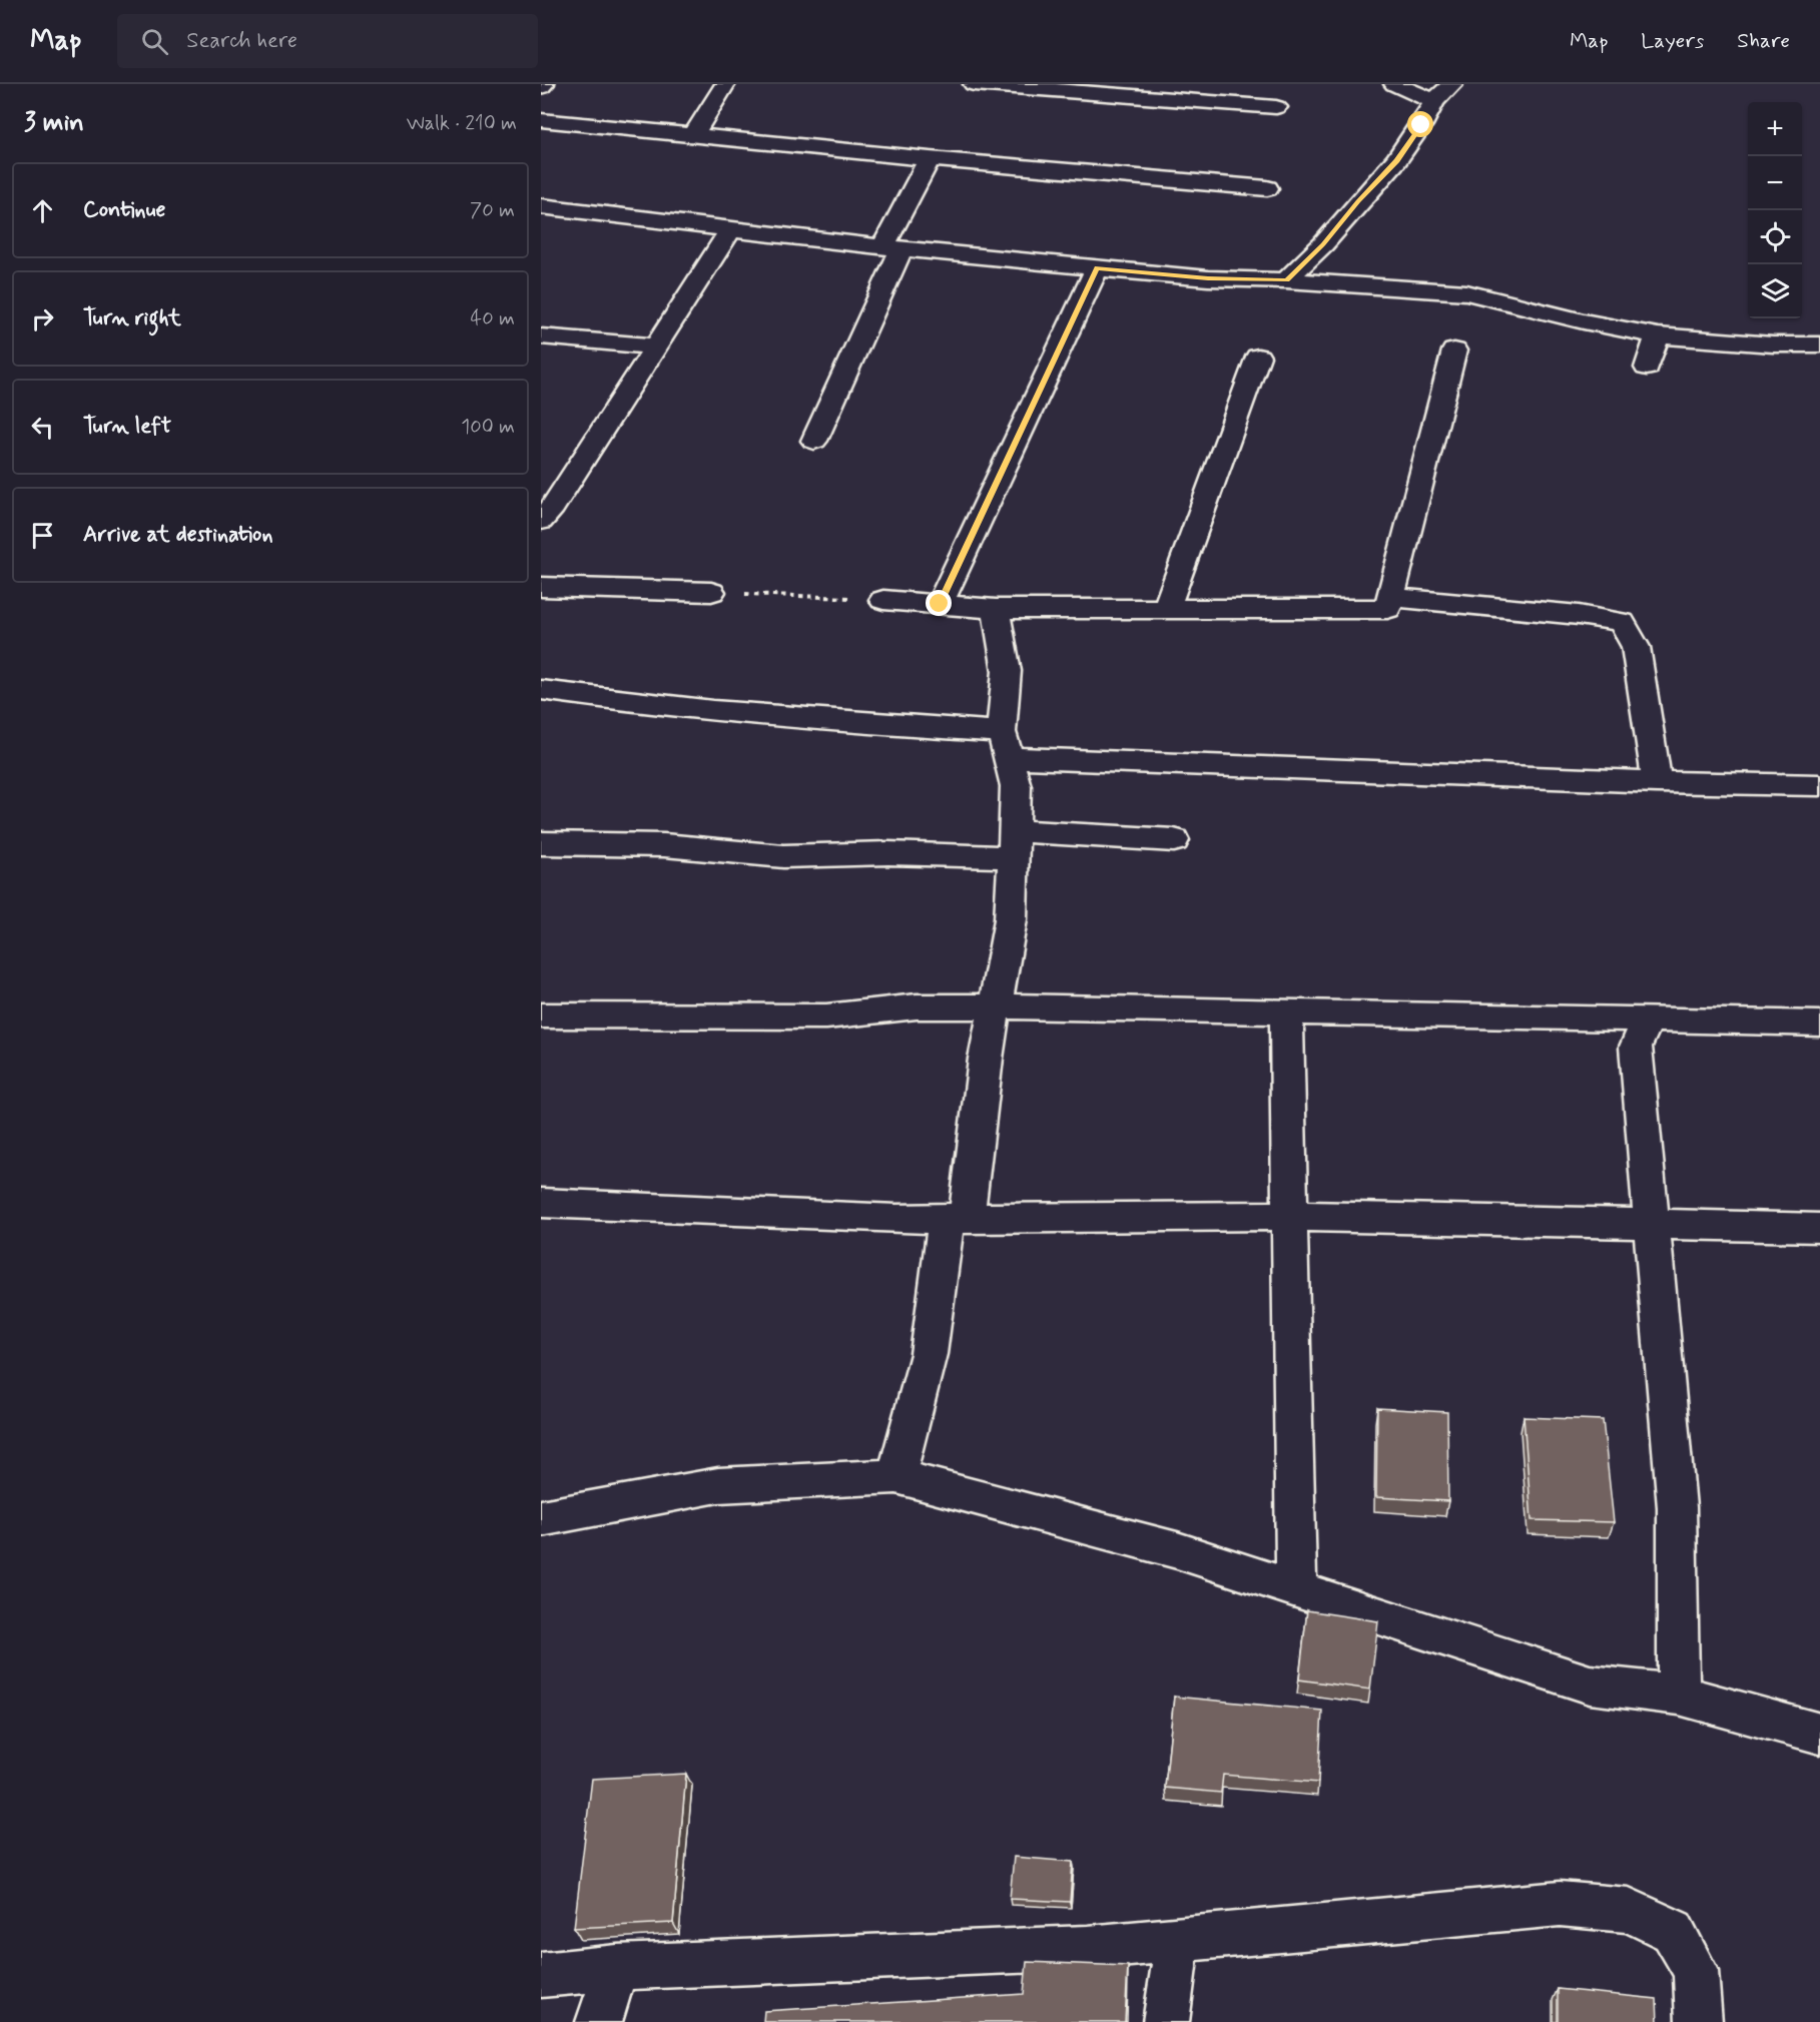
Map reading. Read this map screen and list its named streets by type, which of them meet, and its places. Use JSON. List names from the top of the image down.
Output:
{
  "page": {
    "header": "Map",
    "search": "Search here",
    "nav": ["Map", "Layers", "Share"],
    "heading": ["3 min", "Walk · 210 m"],
    "map_buttons": ["+", "−"],
    "list": [
      ["Continue", "70 m"],
      ["Turn right", "40 m"],
      ["Turn left", "100 m"],
      "Arrive at destination"
    ]
  }
}
